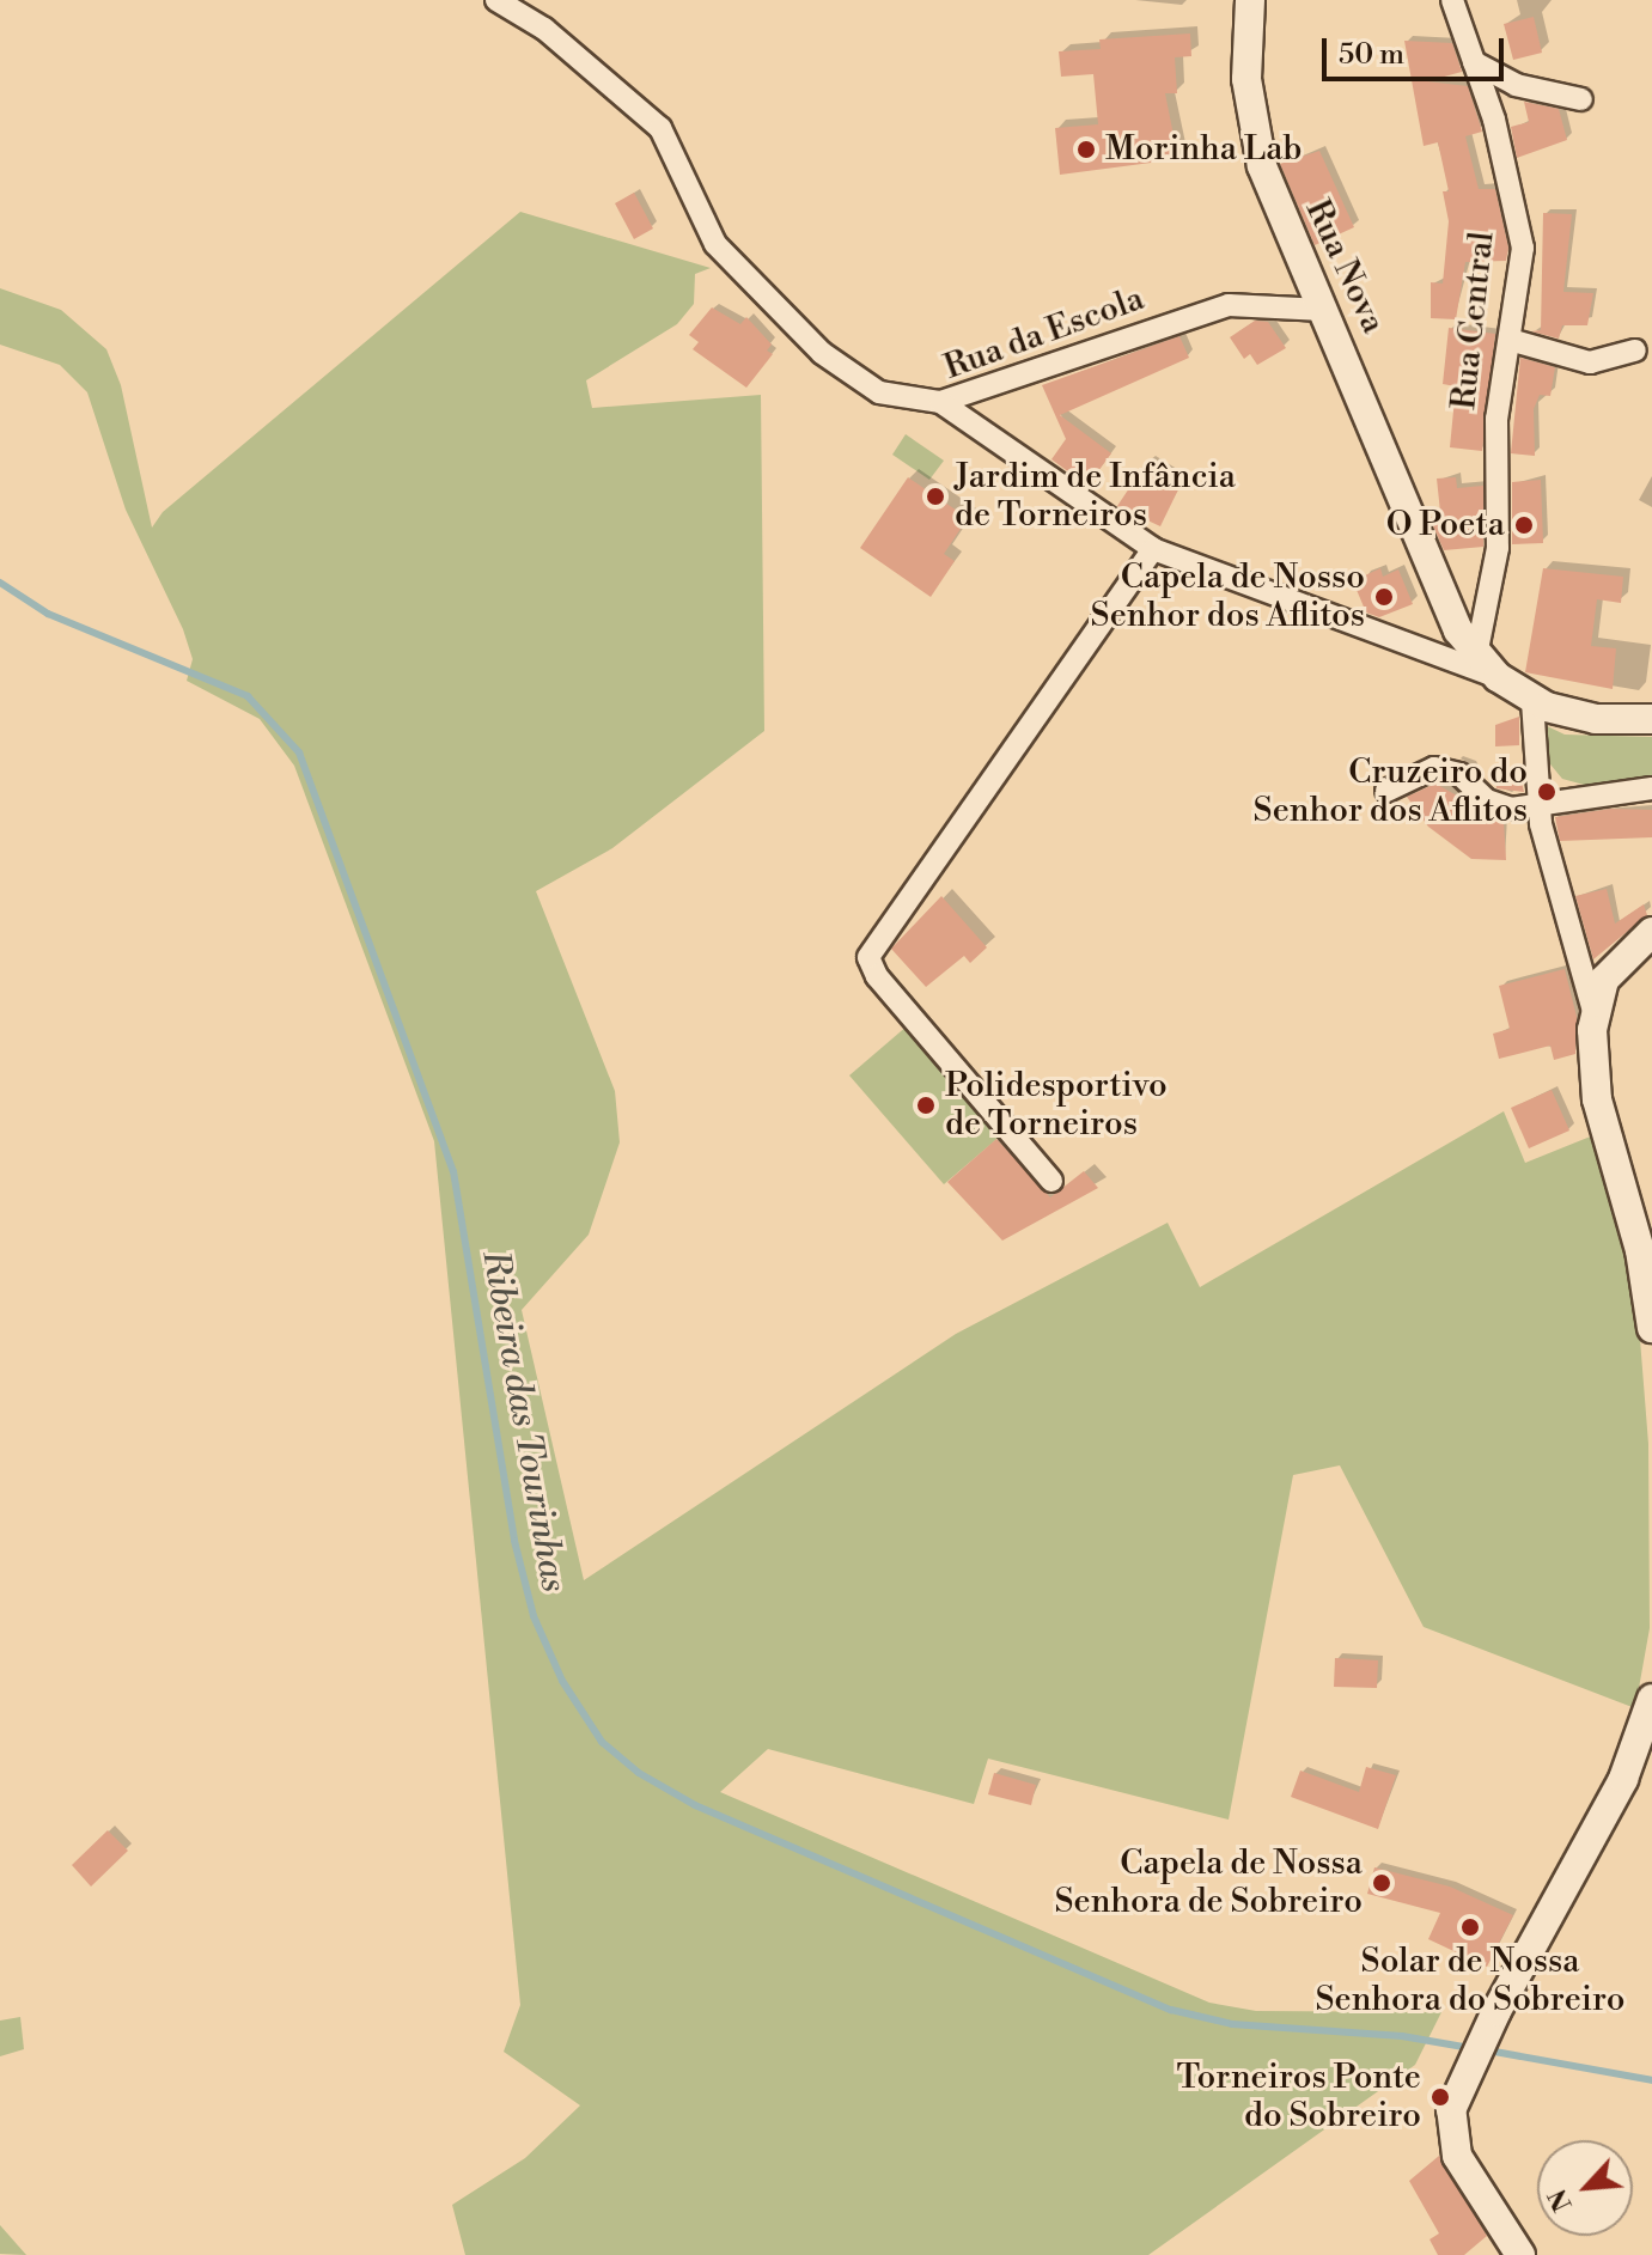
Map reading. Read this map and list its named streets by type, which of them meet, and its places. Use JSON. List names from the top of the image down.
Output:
{
  "streets": {
    "street": ["Rua Nova", "Rua Central", "Rua da Escola"]
  },
  "crossings": [
    ["Rua Nova", "Rua Central"],
    ["Rua Nova", "Rua da Escola"]
  ],
  "water": ["Ribeira das Tourinhas"],
  "places": [
    "Morinha Lab",
    "Jardim de Infância de Torneiros",
    "O Poeta",
    "Capela de Nosso Senhor dos Aflitos",
    "Cruzeiro do Senhor dos Aflitos",
    "Polidesportivo de Torneiros",
    "Capela de Nossa Senhora de Sobreiro",
    "Solar de Nossa Senhora do Sobreiro",
    "Torneiros Ponte do Sobreiro"
  ],
  "scale_bar": "50 m",
  "north": "bottom left"
}
